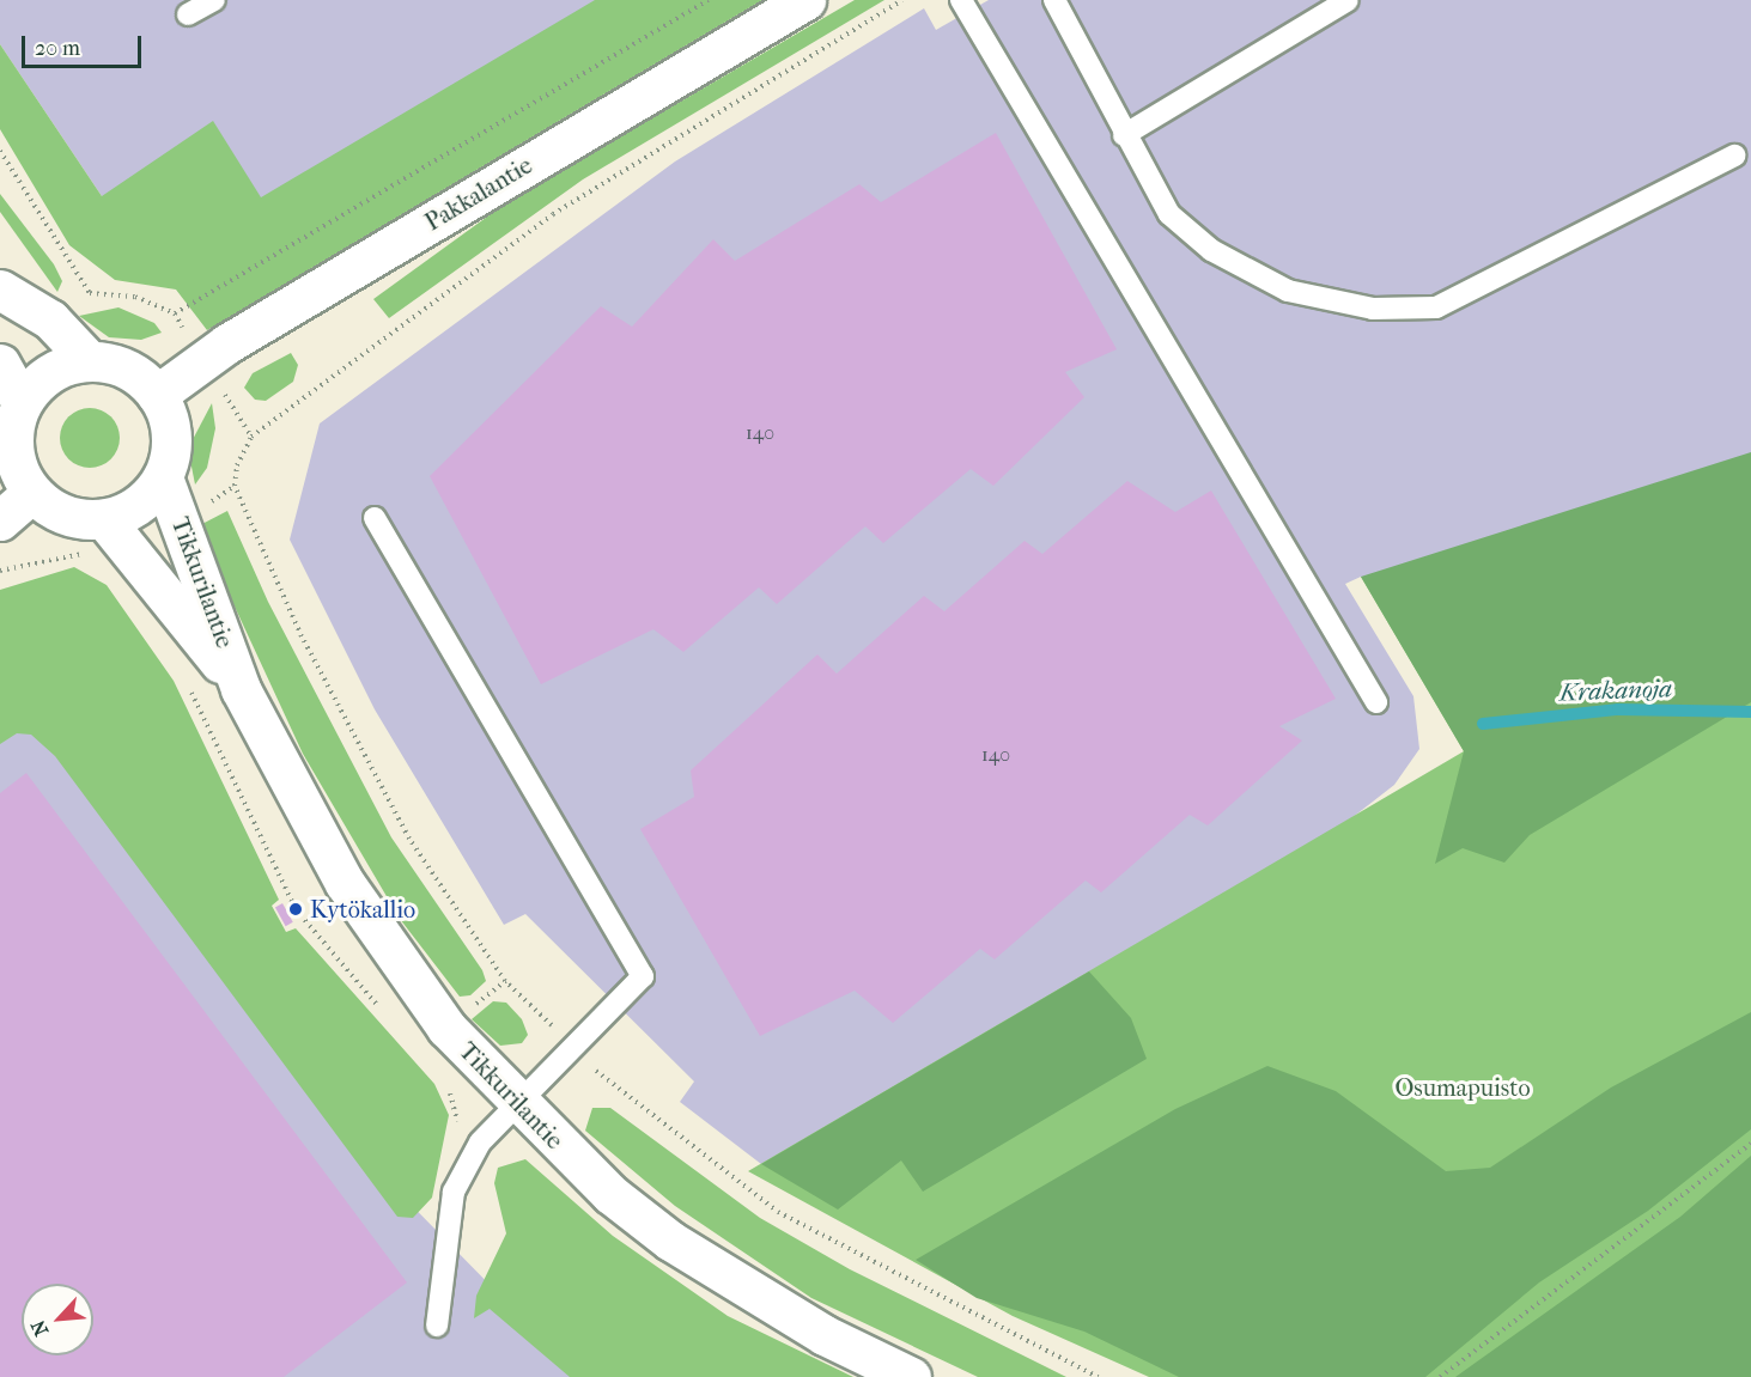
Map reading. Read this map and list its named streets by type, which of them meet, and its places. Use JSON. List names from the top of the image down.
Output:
{
  "streets": {
    "main road": ["Pakkalantie", "Tikkurilantie"]
  },
  "crossings": [
    ["Pakkalantie", "Tikkurilantie"]
  ],
  "water": ["Krakanoja"],
  "parks": ["Osumapuisto"],
  "places": ["Kytökallio"],
  "house_numbers": ["140", "140"],
  "scale_bar": "20 m",
  "north": "bottom left"
}
